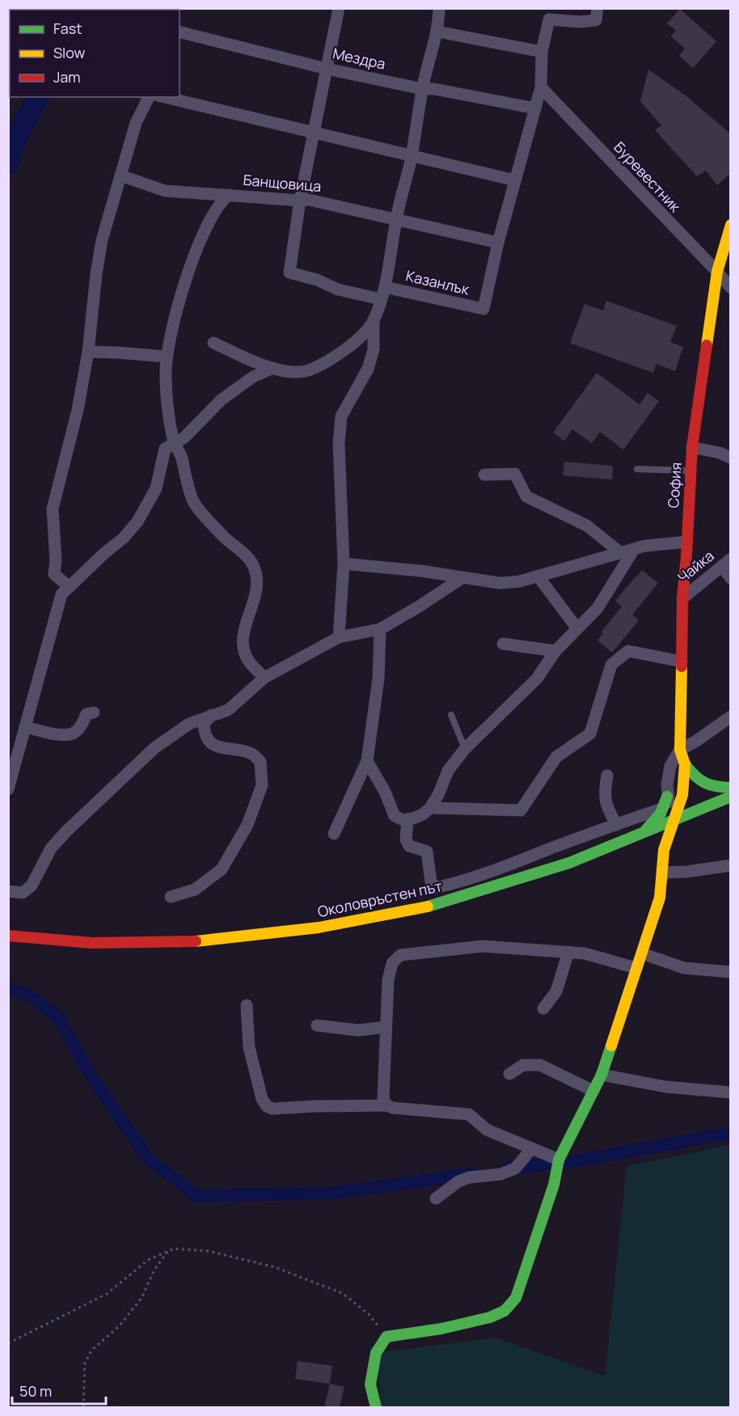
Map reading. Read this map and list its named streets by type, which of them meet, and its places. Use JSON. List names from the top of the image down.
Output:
{
  "streets": {
    "street": [
      "Мездра",
      "Буревестник",
      "Банщовица",
      "Казанлък",
      "София",
      "Чайка",
      "Околовръстен път"
    ]
  },
  "crossings": [
    ["Буревестник", "София"],
    ["Банщовица", "Казанлък"],
    ["София", "Чайка"]
  ],
  "legend": ["Fast", "Slow", "Jam"],
  "scale_bar": "50 m"
}
